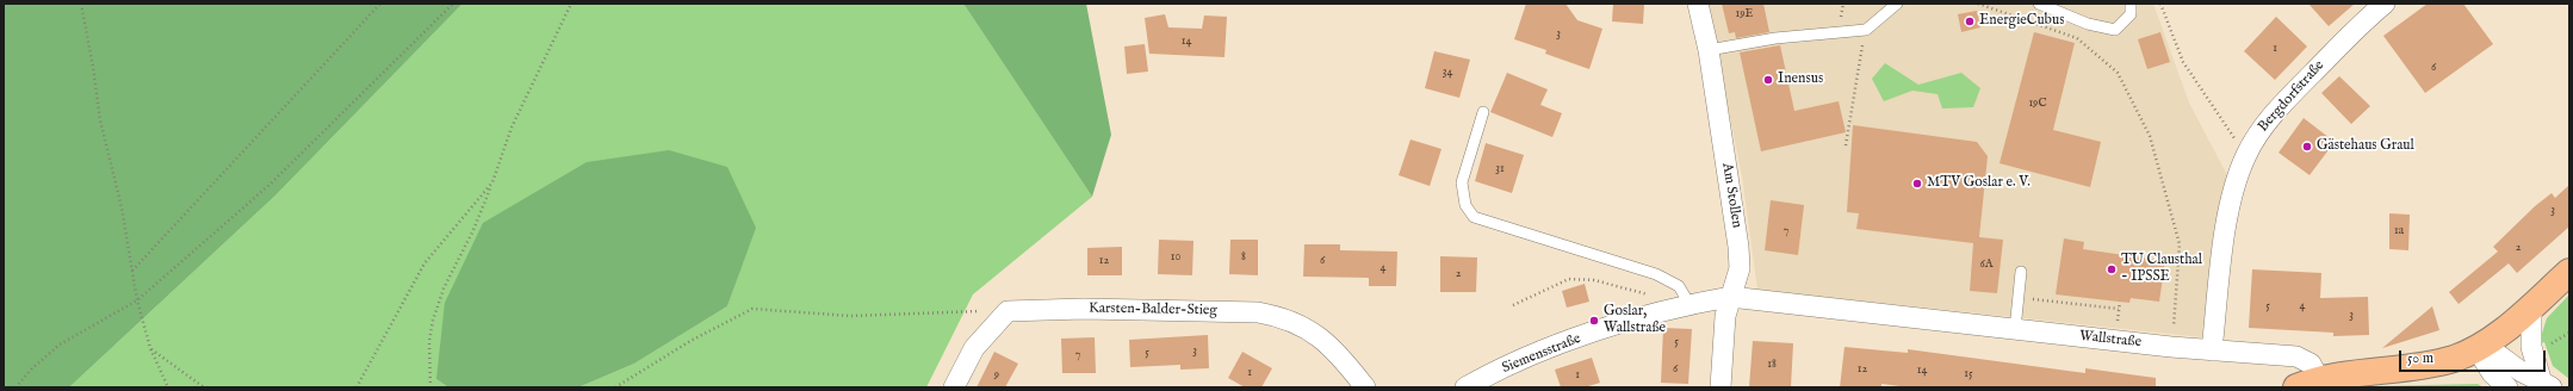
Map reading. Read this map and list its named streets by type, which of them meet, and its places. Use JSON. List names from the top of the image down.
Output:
{
  "streets": {
    "main road": ["Wallstraße"],
    "street": [
      "Bergdorfstraße",
      "Am Stollen",
      "Karsten-Balder-Stieg",
      "Siemensstraße"
    ]
  },
  "crossings": [
    ["Bergdorfstraße", "Wallstraße"],
    ["Am Stollen", "Wallstraße"],
    ["Am Stollen", "Siemensstraße"],
    ["Wallstraße", "Siemensstraße"]
  ],
  "places": [
    "EnergieCubus",
    "Inensus",
    "Gästehaus Graul",
    "MTV Goslar e. V.",
    "TU Clausthal - IPSSE",
    "Goslar, Wallstraße"
  ],
  "house_numbers": [
    "19E",
    "3",
    "14",
    "1",
    "6",
    "34",
    "19C",
    "31",
    "3",
    "7",
    "1a",
    "2",
    "10",
    "8",
    "12",
    "6",
    "6A",
    "4",
    "2",
    "5",
    "4",
    "3",
    "5",
    "3",
    "5",
    "7",
    "18",
    "6",
    "12",
    "14",
    "1",
    "15",
    "9",
    "1"
  ],
  "scale_bar": "50 m"
}
